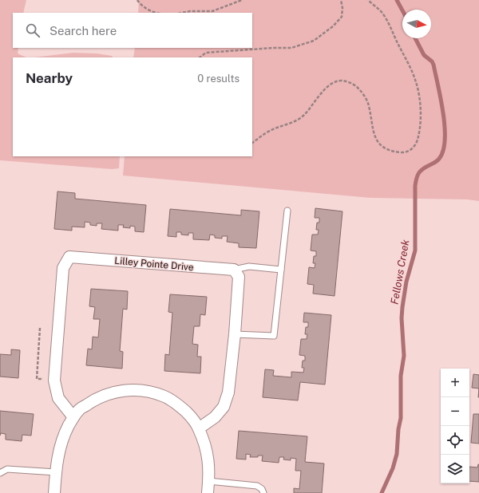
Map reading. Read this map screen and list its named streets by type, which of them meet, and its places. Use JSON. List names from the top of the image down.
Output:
{
  "streets": {
    "street": ["Lilley Pointe Drive"]
  },
  "water": ["Fellows Creek"],
  "north": "right",
  "page": {
    "search": "Search here",
    "heading": ["Nearby", "0 results"],
    "map_buttons": ["+", "−"]
  }
}
